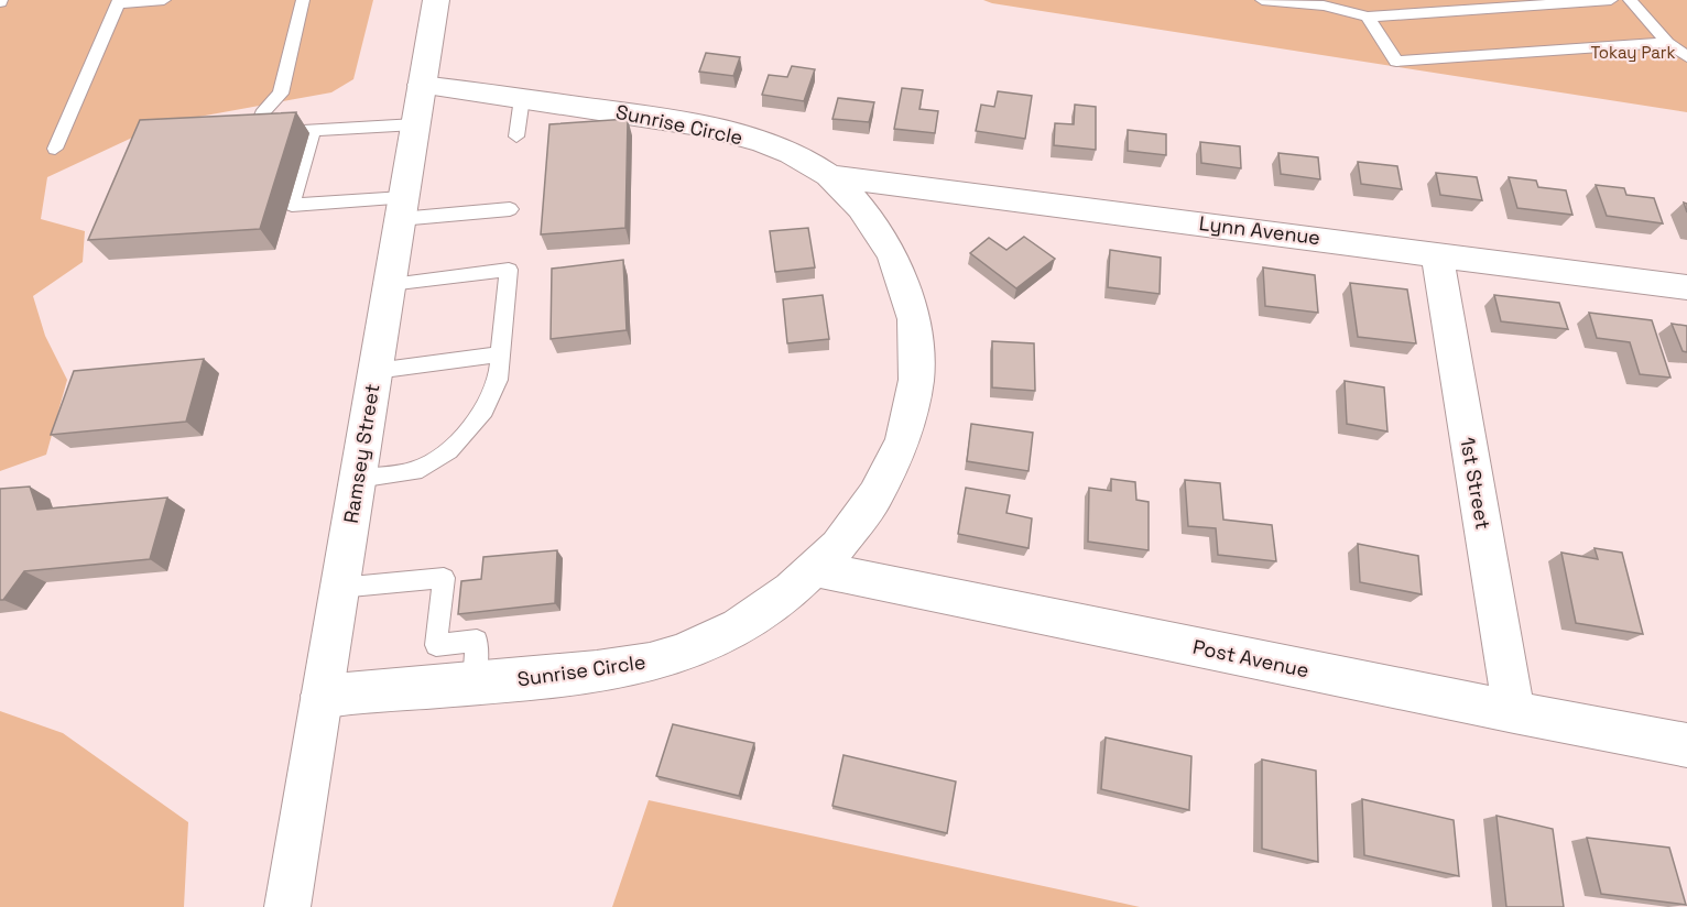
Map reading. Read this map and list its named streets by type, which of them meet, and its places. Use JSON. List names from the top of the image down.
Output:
{
  "streets": {
    "street": [
      "Sunrise Circle",
      "Lynn Avenue",
      "Ramsey Street",
      "1st Street",
      "Post Avenue"
    ]
  },
  "crossings": [
    ["Sunrise Circle", "Lynn Avenue"],
    ["Sunrise Circle", "Ramsey Street"],
    ["Sunrise Circle", "Post Avenue"],
    ["Lynn Avenue", "1st Street"],
    ["1st Street", "Post Avenue"]
  ],
  "parks": ["Tokay Park"]
}
